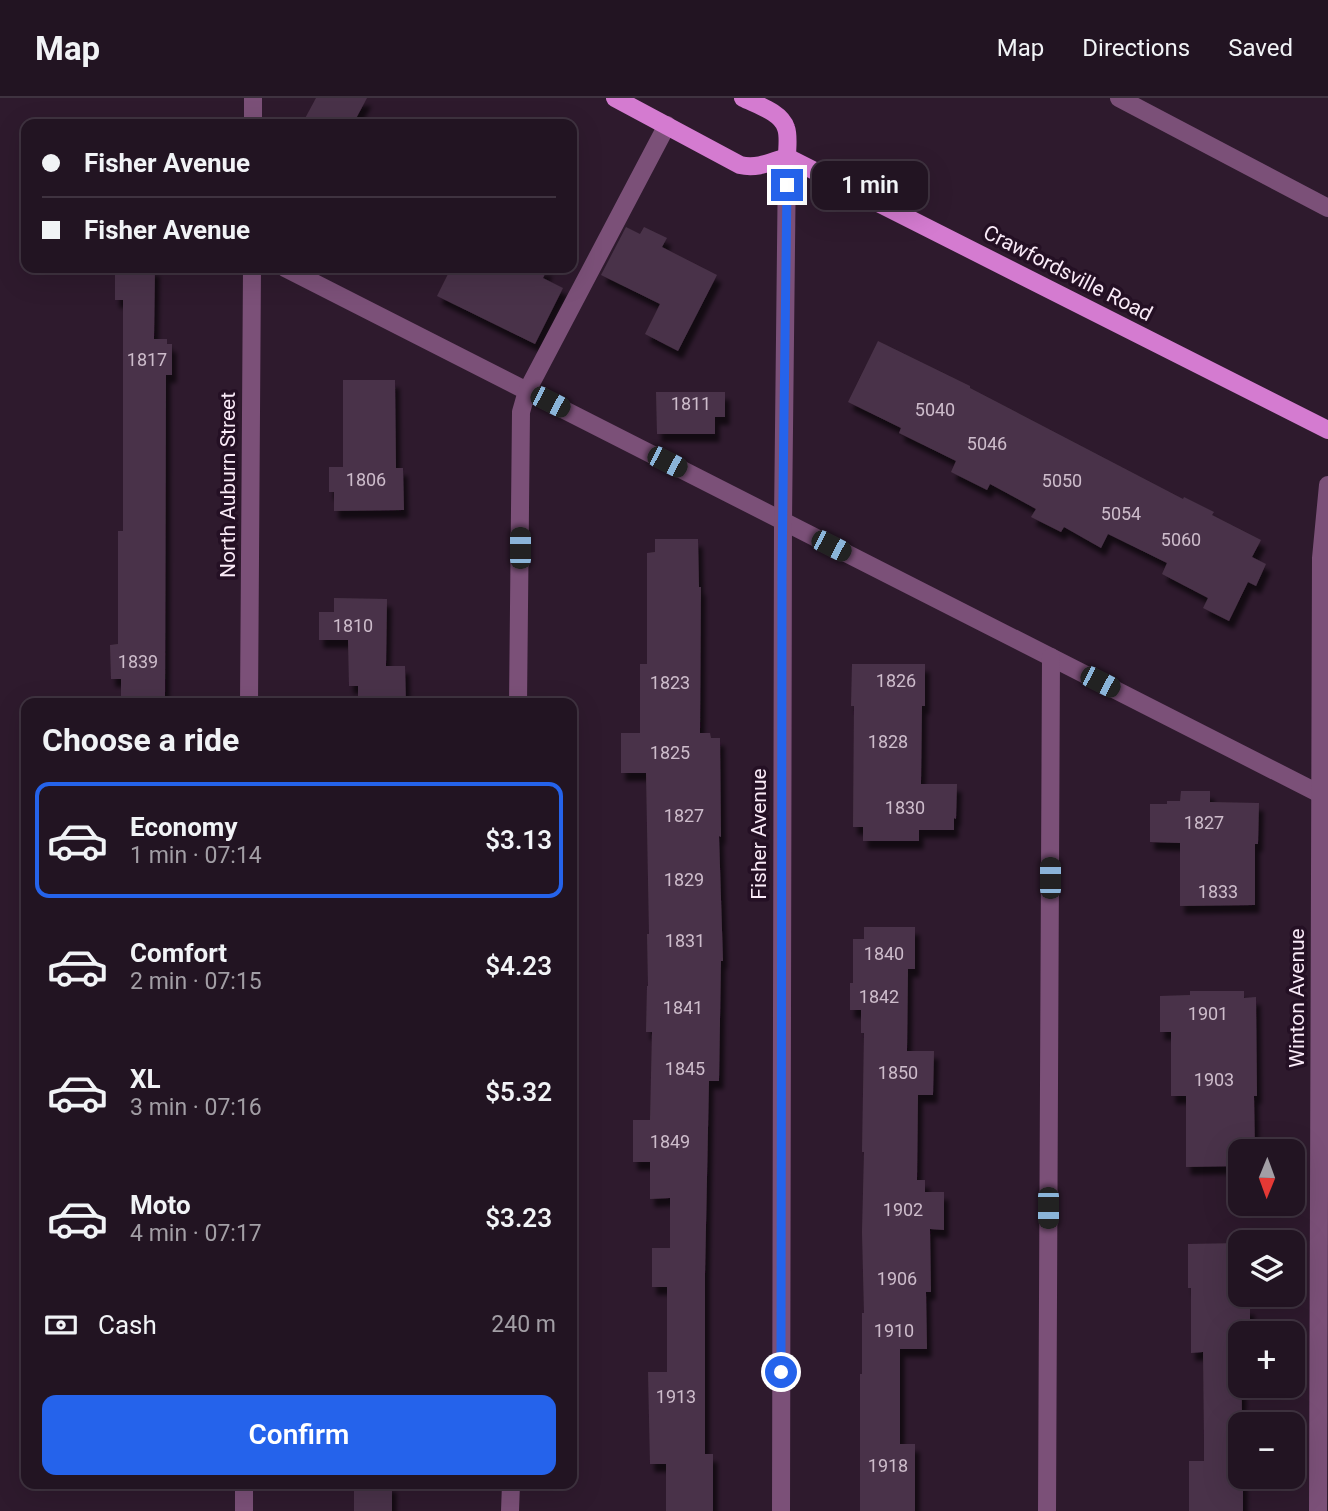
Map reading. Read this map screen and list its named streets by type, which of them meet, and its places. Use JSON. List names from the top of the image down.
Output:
{
  "streets": {
    "main road": ["Crawfordsville Road"],
    "street": ["North Auburn Street", "Fisher Avenue", "Winton Avenue"]
  },
  "crossings": [
    ["Crawfordsville Road", "Fisher Avenue"]
  ],
  "house_numbers": [
    "1817",
    "1811",
    "5040",
    "5046",
    "1806",
    "5050",
    "5054",
    "5060",
    "1810",
    "1839",
    "1826",
    "1823",
    "1828",
    "1825",
    "1830",
    "1827",
    "1827",
    "1829",
    "1833",
    "1831",
    "1840",
    "1842",
    "1841",
    "1901",
    "1845",
    "1850",
    "1903",
    "1849",
    "1902",
    "1906",
    "1910",
    "1913",
    "1918"
  ],
  "north": "bottom",
  "page": {
    "header": "Map",
    "nav": ["Map", "Directions", "Saved"],
    "banner": ["Fisher Avenue", "Fisher Avenue"],
    "bubble": "1 min",
    "heading": "Choose a ride",
    "list": [
      {
        "name": "Economy",
        "note": "1 min · 07:14",
        "value": "$3.13"
      },
      {
        "name": "Comfort",
        "note": "2 min · 07:15",
        "value": "$4.23"
      },
      {
        "name": "XL",
        "note": "3 min · 07:16",
        "value": "$5.32"
      },
      {
        "name": "Moto",
        "note": "4 min · 07:17",
        "value": "$3.23"
      }
    ],
    "map_buttons": ["+", "−"],
    "pay": ["Cash", "240 m"],
    "buttons": "Confirm"
  }
}
